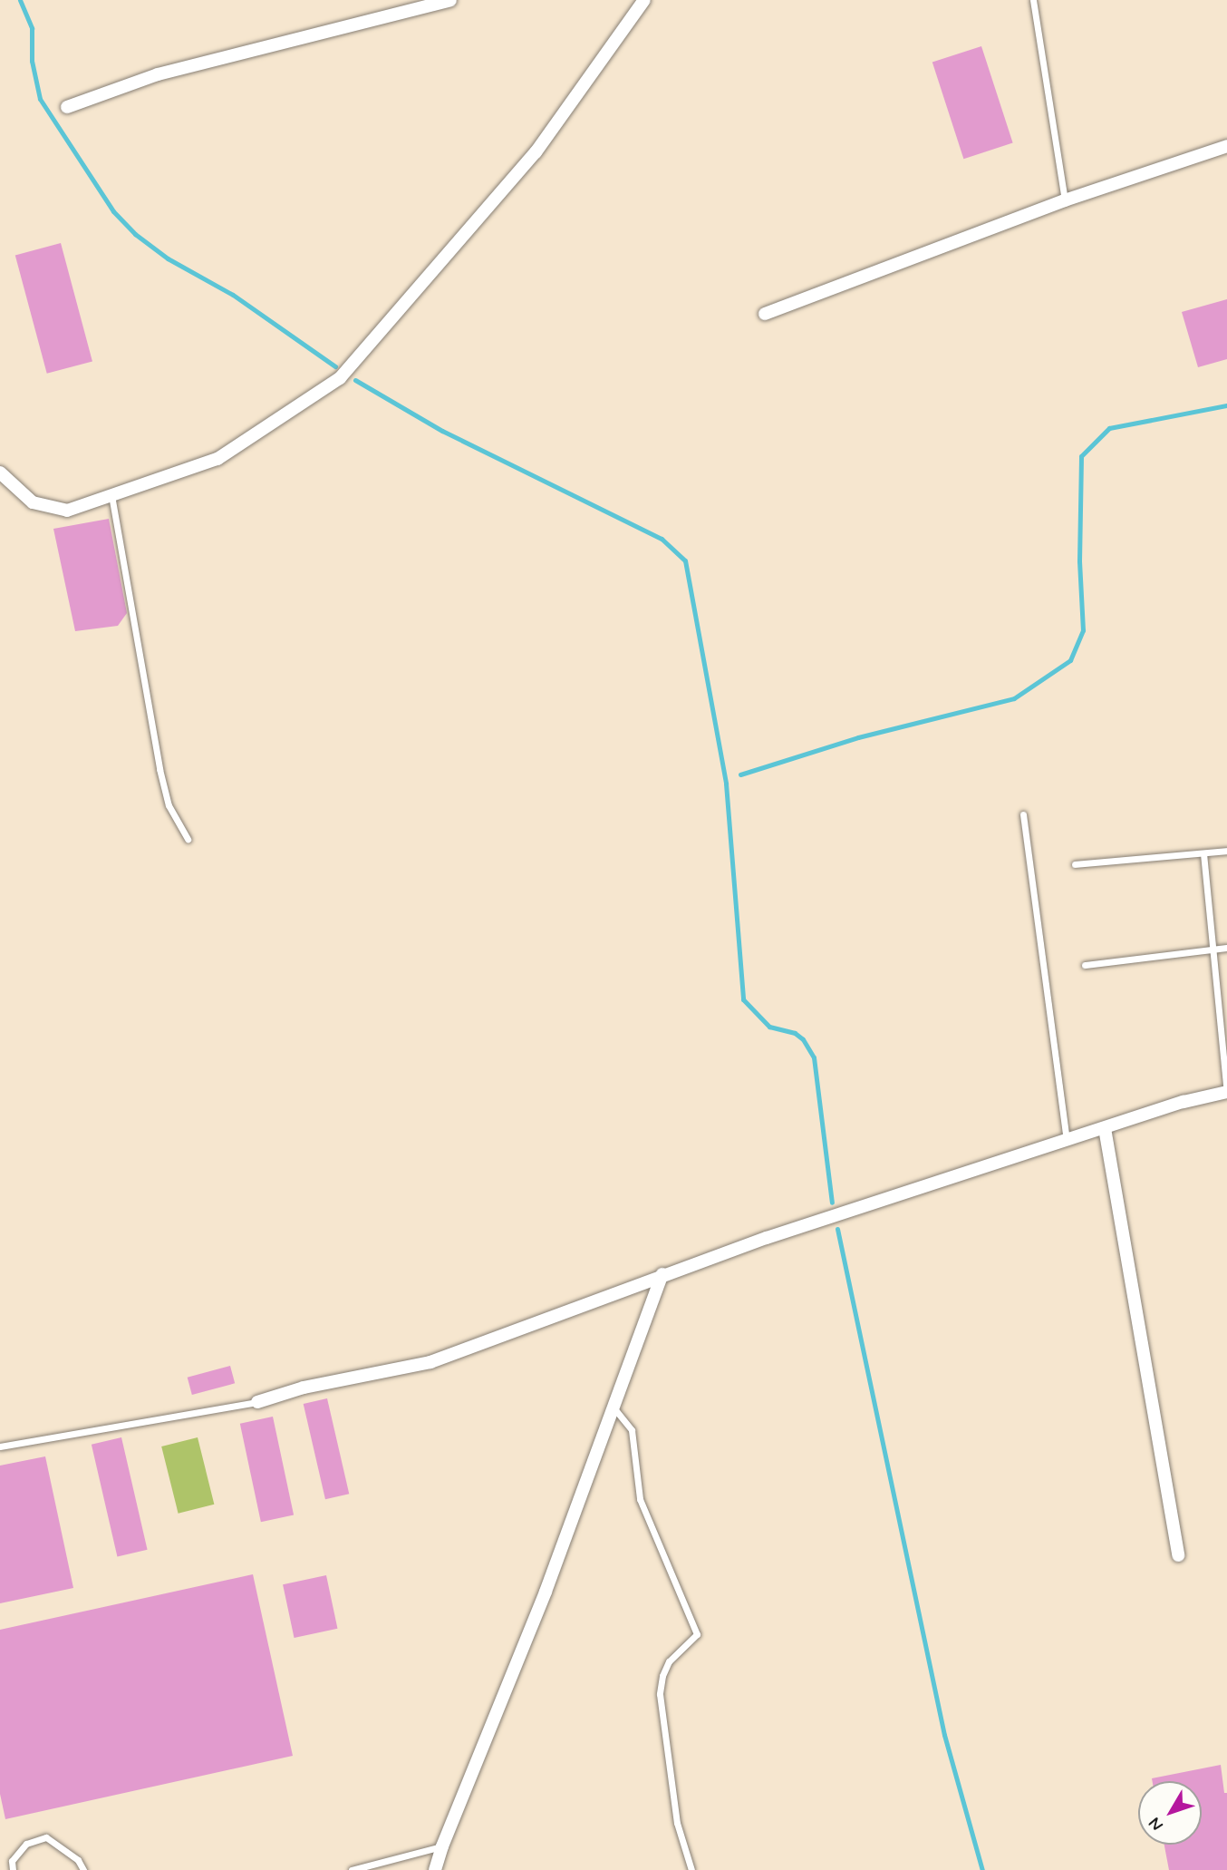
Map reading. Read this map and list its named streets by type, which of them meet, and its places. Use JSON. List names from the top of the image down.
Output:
{
  "north": "bottom left"
}
